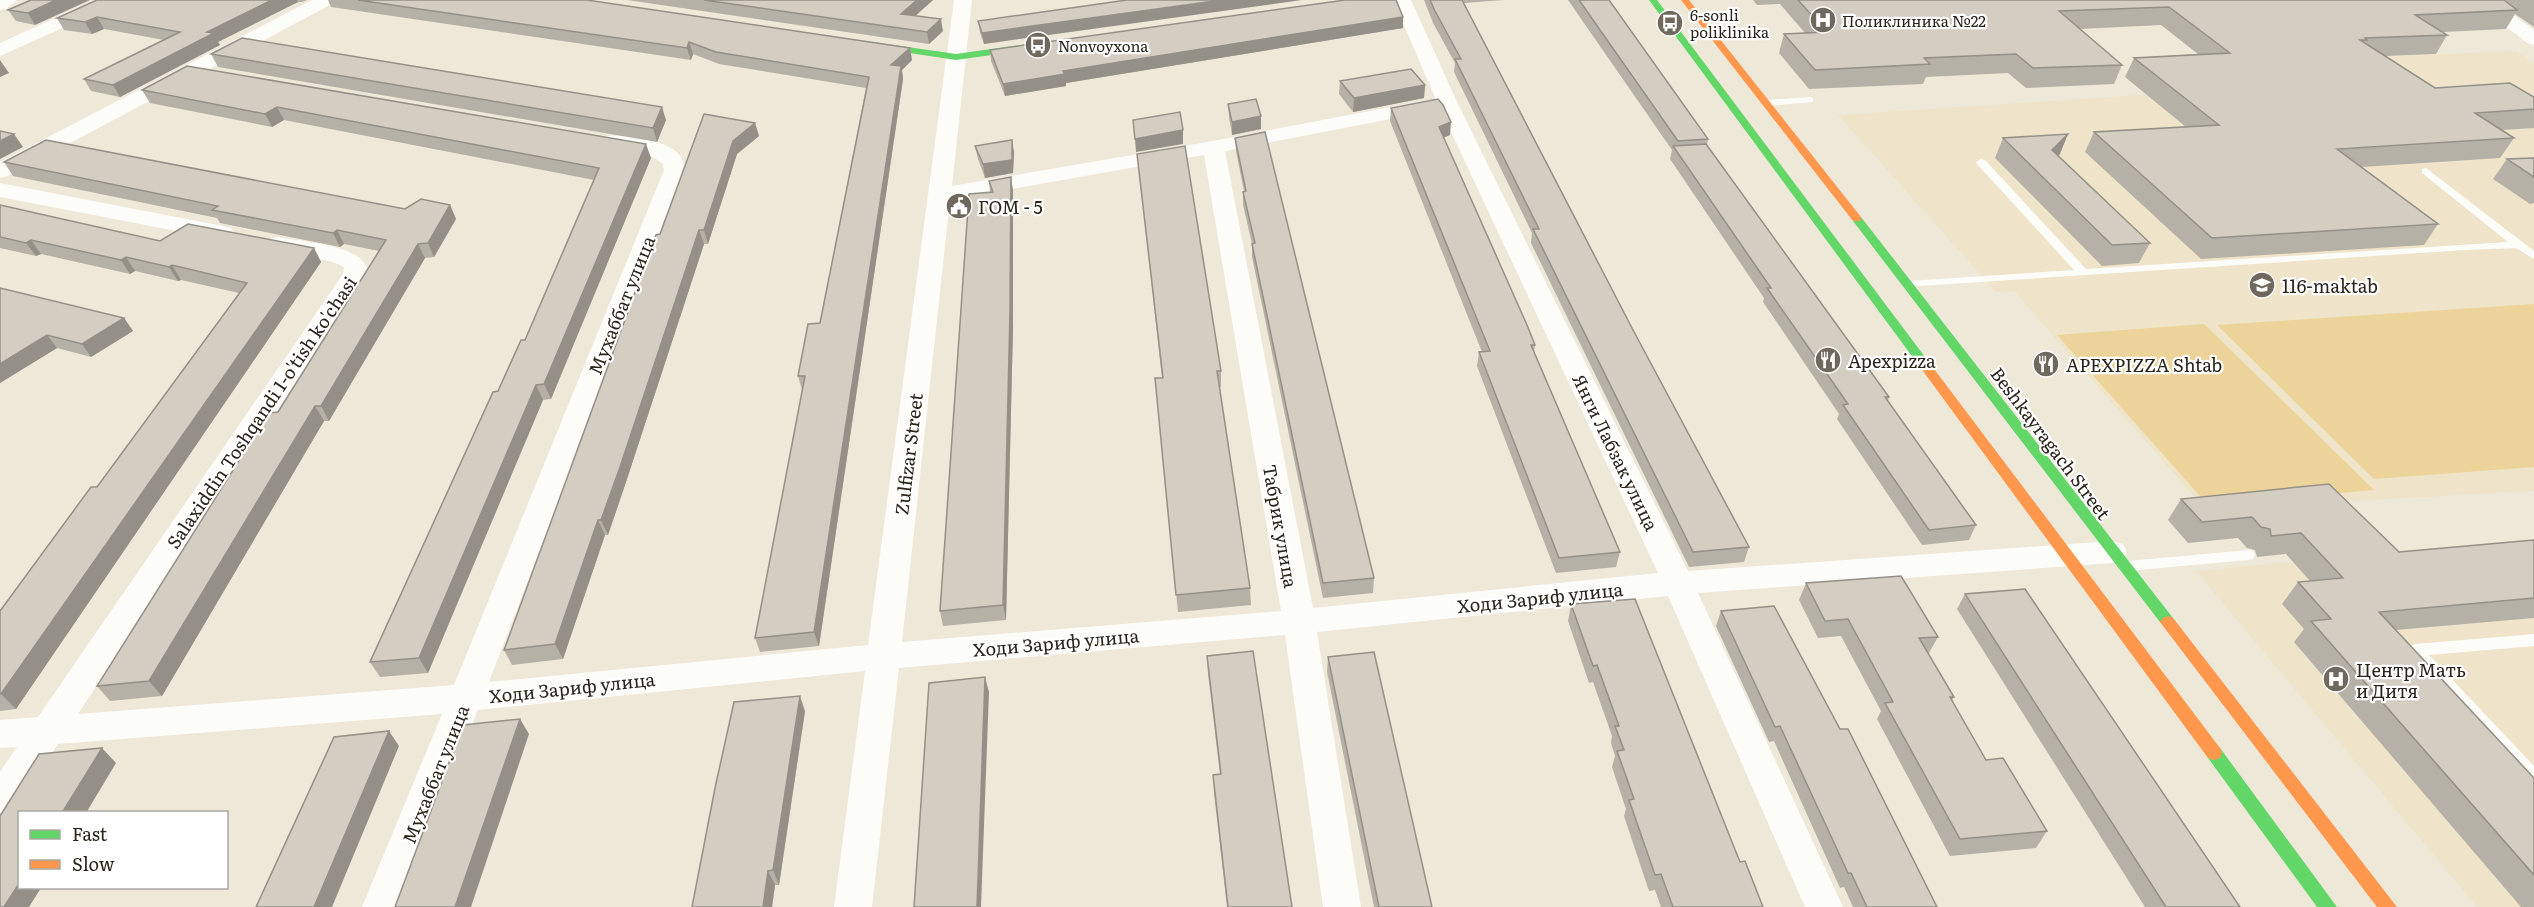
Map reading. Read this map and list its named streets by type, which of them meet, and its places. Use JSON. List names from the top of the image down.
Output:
{
  "streets": {
    "main road": ["Beshkayragach Street"],
    "street": [
      "Мухаббат улица",
      "Salaxiddin Toshqandi 1-o'tish ko'chasi",
      "Янги Лабзак улица",
      "Zulfizar Street",
      "Табрик улица",
      "Ходи Зариф улица"
    ]
  },
  "crossings": [
    ["Мухаббат улица", "Ходи Зариф улица"],
    ["Salaxiddin Toshqandi 1-o'tish ko'chasi", "Ходи Зариф улица"],
    ["Beshkayragach Street", "Ходи Зариф улица"],
    ["Янги Лабзак улица", "Ходи Зариф улица"],
    ["Zulfizar Street", "Ходи Зариф улица"],
    ["Табрик улица", "Ходи Зариф улица"]
  ],
  "places": {
    "hospital": ["Поликлиника №22", "Центр Мать и Дитя"],
    "bus stop": ["6-sonli poliklinika", "Nonvoyxona"],
    "public building": ["ГОМ - 5"],
    "school or university": ["116-maktab"],
    "restaurant": ["Apexpizza", "APEXPIZZA Shtab"]
  },
  "legend": ["Fast", "Slow"]
}
